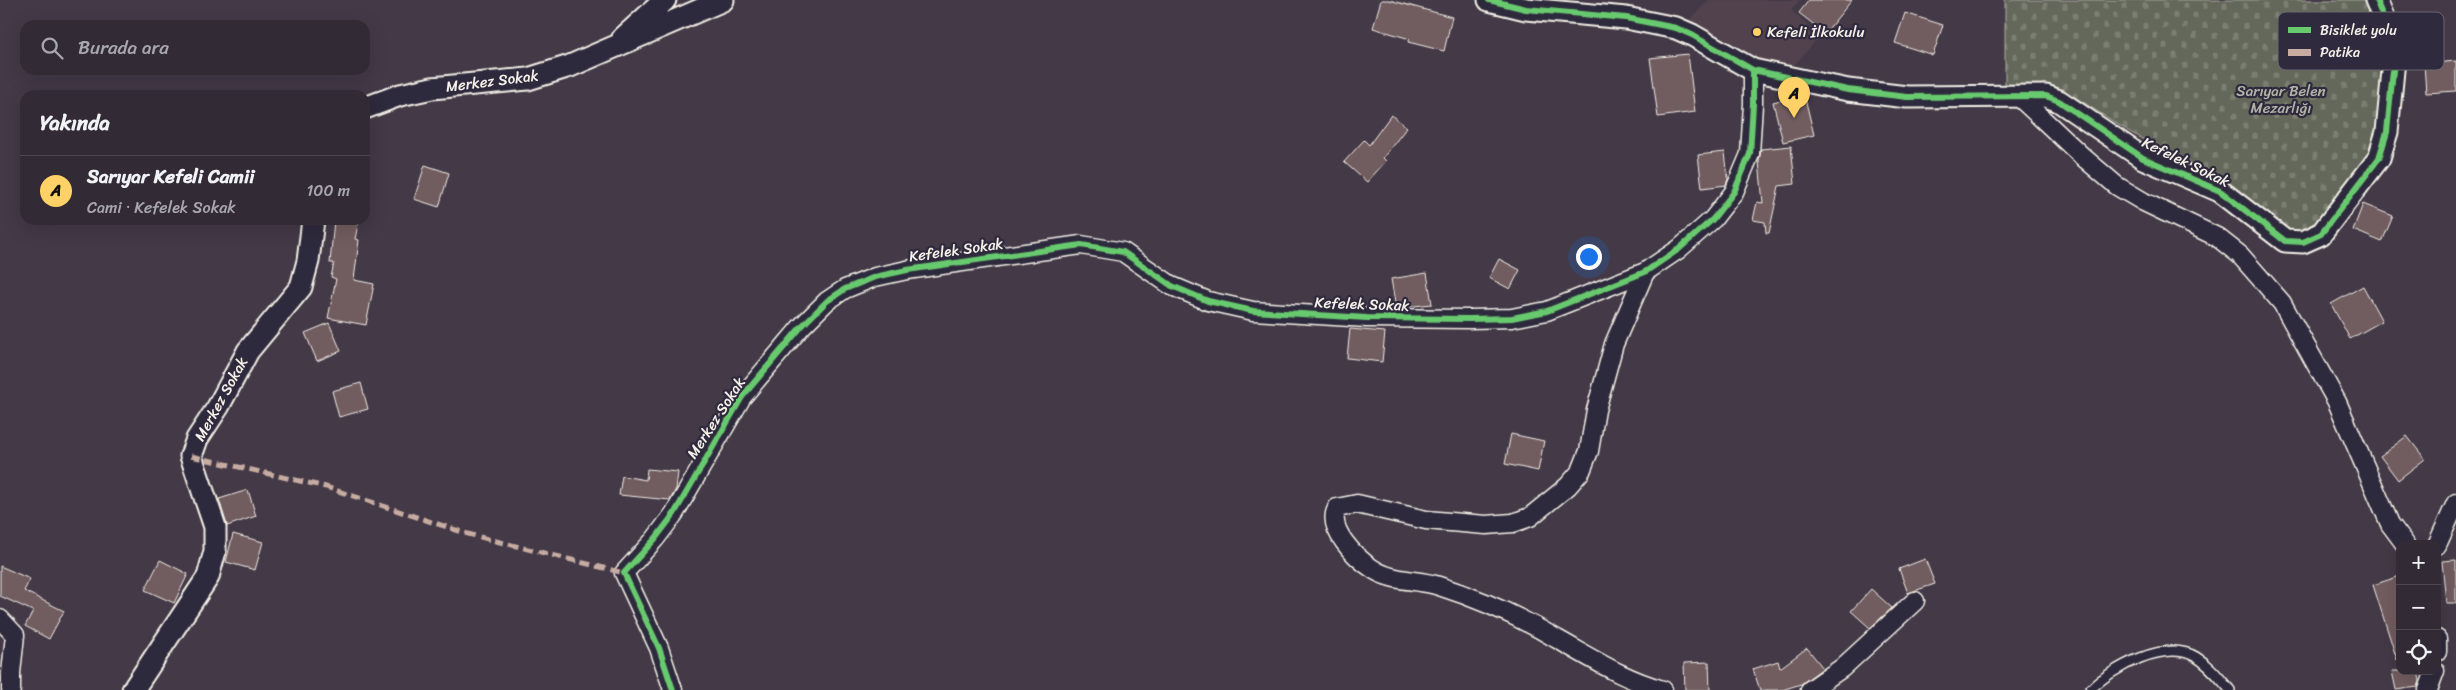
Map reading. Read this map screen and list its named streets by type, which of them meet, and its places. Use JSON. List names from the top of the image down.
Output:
{
  "streets": {
    "street": ["Merkez Sokak", "Kefelek Sokak"]
  },
  "crossings": [
    ["Merkez Sokak", "Kefelek Sokak"]
  ],
  "parks": ["Sarıyar Belen Mezarlığı"],
  "places": ["Kefeli İlkokulu"],
  "legend": ["Bisiklet yolu", "Patika"],
  "page": {
    "search": "Burada ara",
    "pins": "A",
    "heading": "Yakında",
    "list": [
      {
        "mark": "A",
        "name": "Sarıyar Kefeli Camii",
        "note": "Cami · Kefelek Sokak",
        "value": "100 m"
      }
    ],
    "map_buttons": ["+", "−"]
  }
}
